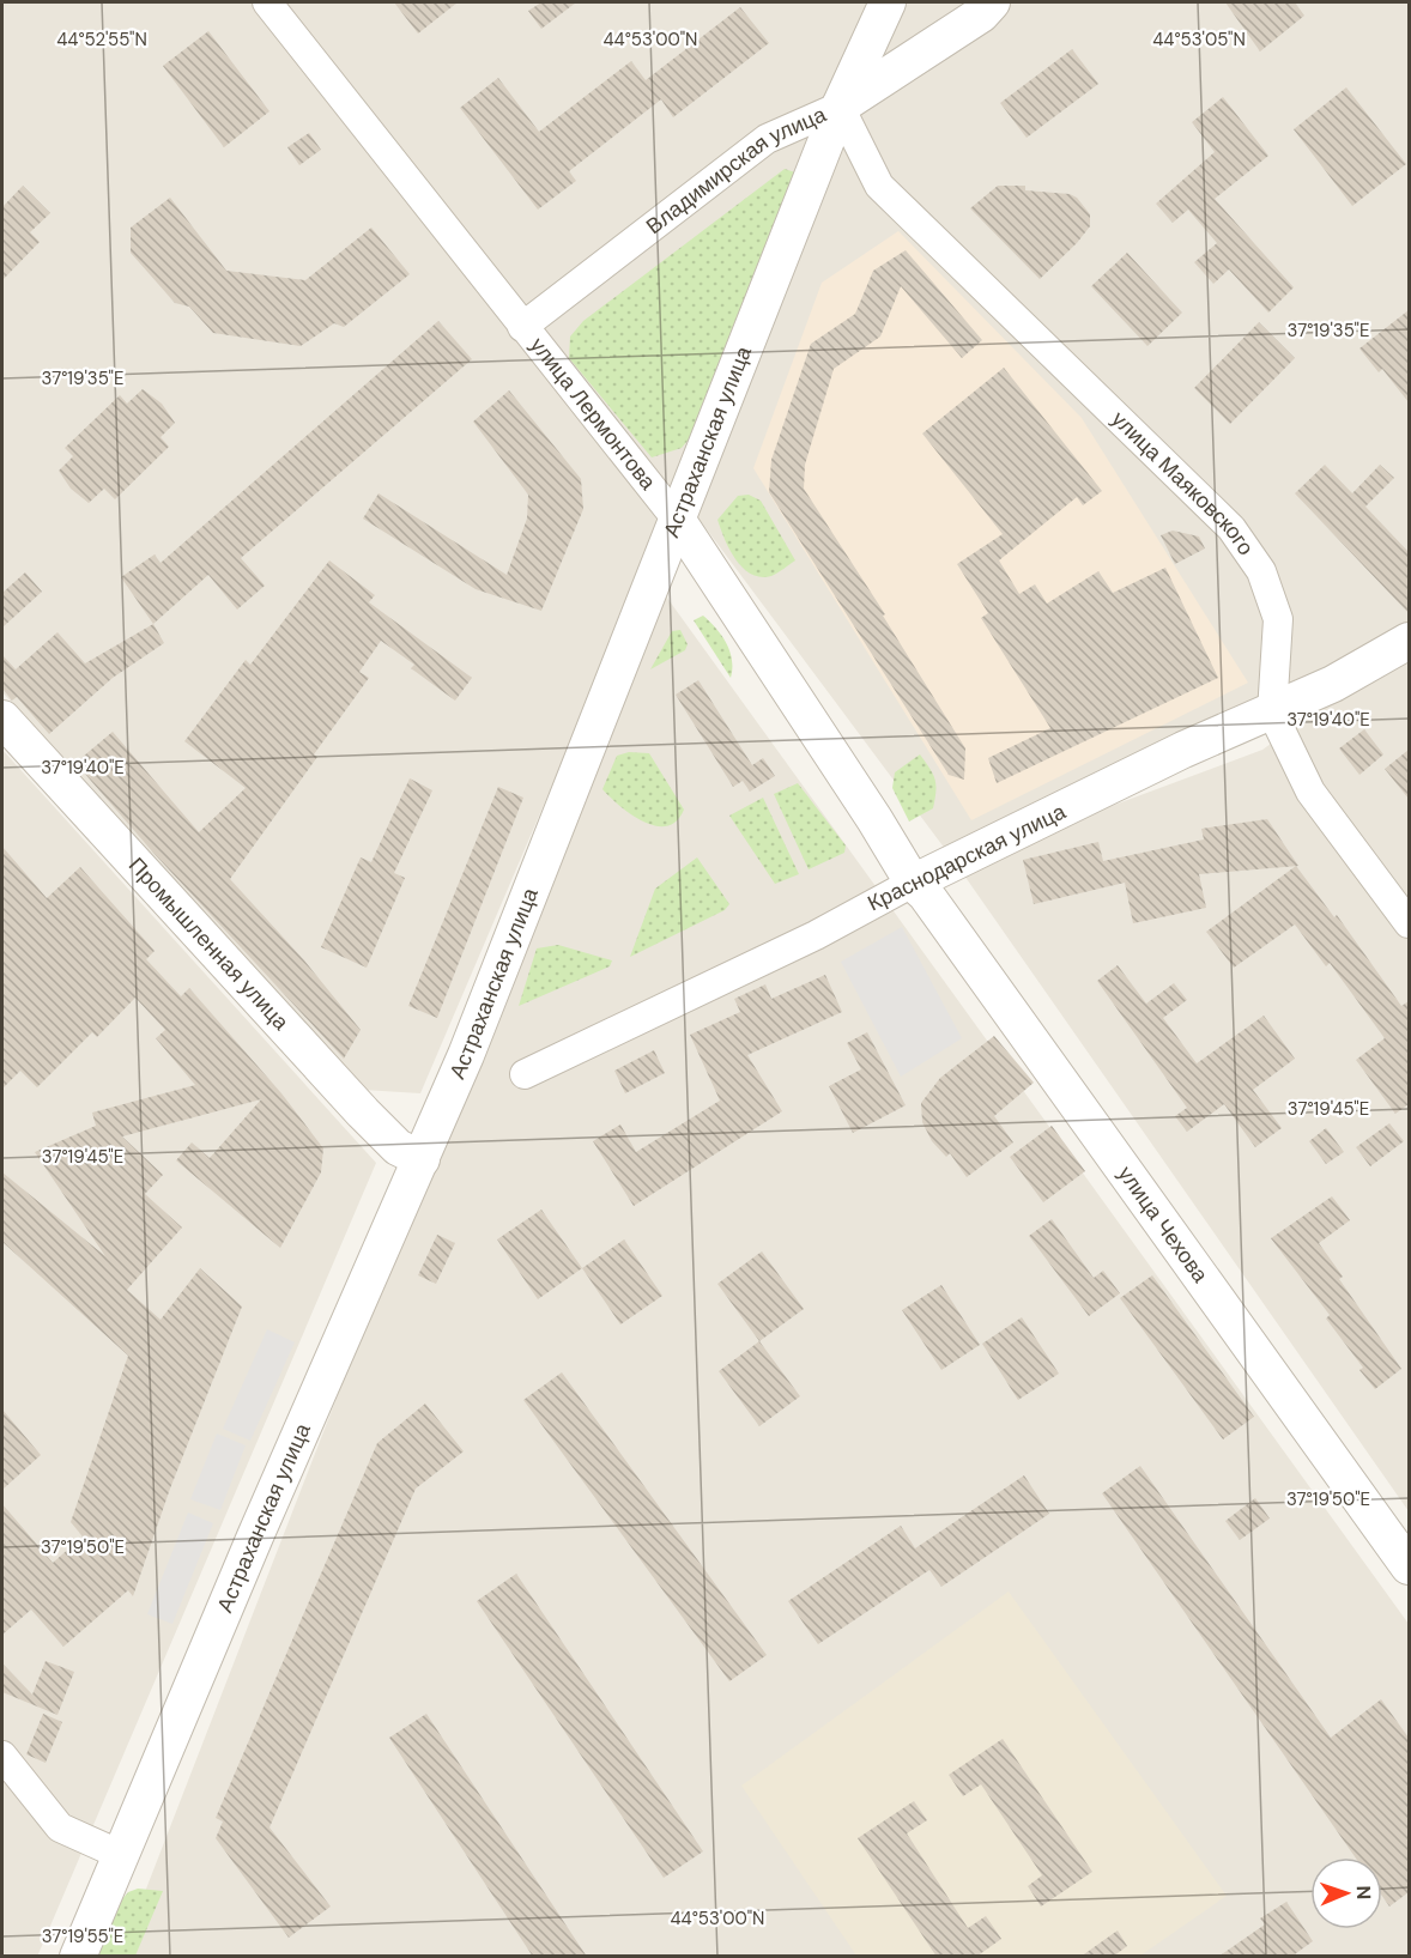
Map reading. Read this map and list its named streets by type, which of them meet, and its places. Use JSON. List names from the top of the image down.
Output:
{
  "streets": {
    "street": [
      "Владимирская улица",
      "улица Лермонтова",
      "Астраханская улица",
      "улица Маяковского",
      "Краснодарская улица",
      "Промышленная улица",
      "улица Чехова"
    ]
  },
  "crossings": [
    ["Владимирская улица", "улица Лермонтова"],
    ["Владимирская улица", "Астраханская улица"],
    ["Владимирская улица", "улица Маяковского"],
    ["улица Лермонтова", "Астраханская улица"],
    ["улица Лермонтова", "Краснодарская улица"],
    ["улица Лермонтова", "улица Чехова"],
    ["Астраханская улица", "улица Маяковского"],
    ["Астраханская улица", "Промышленная улица"],
    ["улица Маяковского", "Краснодарская улица"],
    ["Краснодарская улица", "улица Чехова"]
  ],
  "north": "right",
  "coordinates": [
    "44°52'55\"N",
    "44°53'00\"N",
    "44°53'05\"N",
    "37°19'35\"E",
    "37°19'40\"E",
    "37°19'45\"E",
    "37°19'50\"E",
    "37°19'55\"E"
  ]
}
